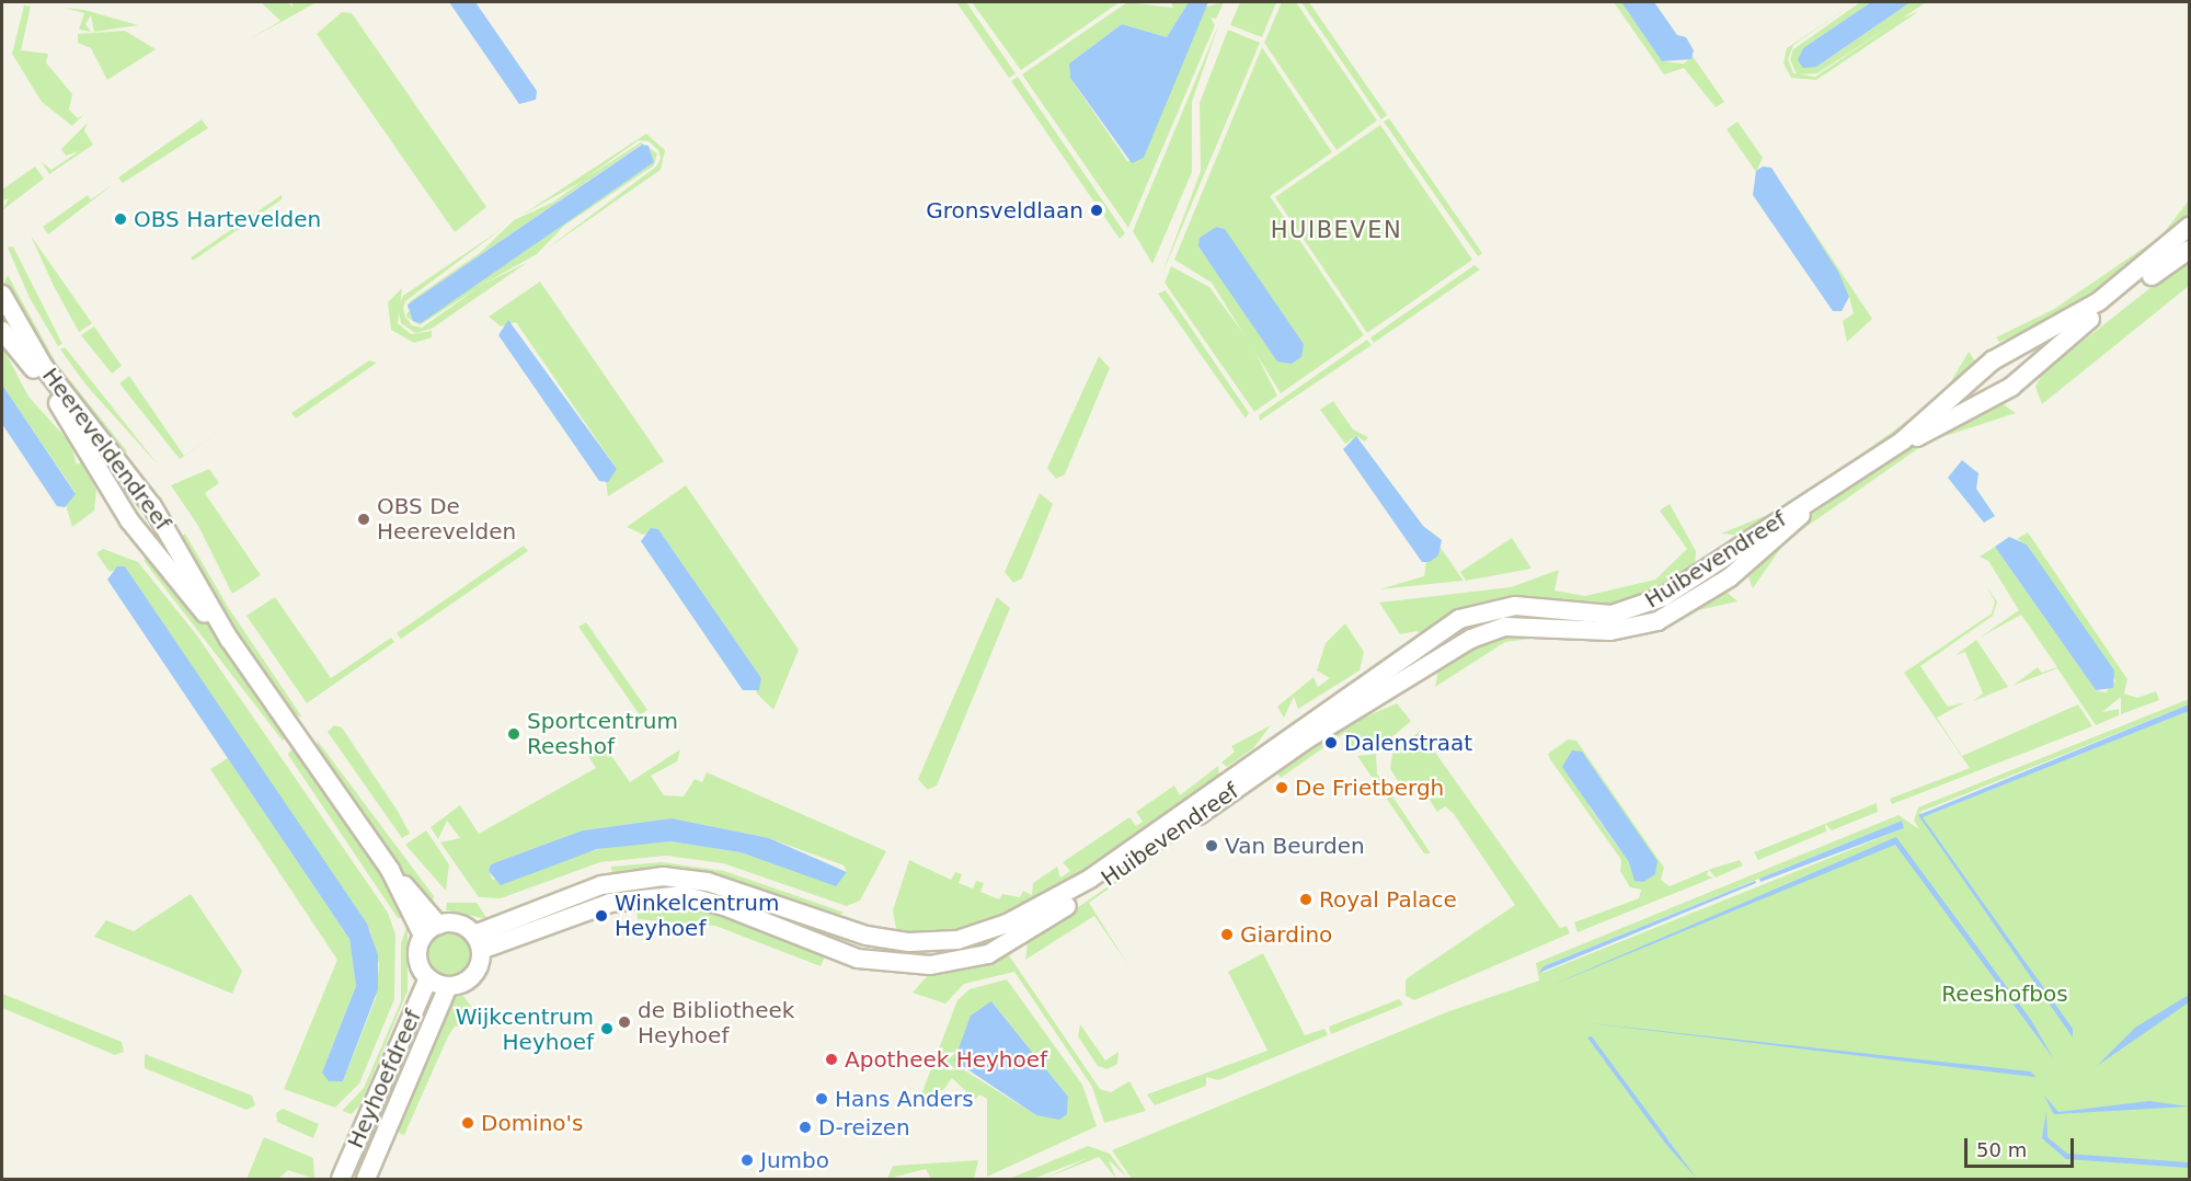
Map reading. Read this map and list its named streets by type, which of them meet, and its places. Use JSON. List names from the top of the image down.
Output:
{
  "streets": {
    "street": ["Heereveldendreef", "Huibevendreef", "Heyhoefdreef"]
  },
  "crossings": [
    ["Heereveldendreef", "Huibevendreef"],
    ["Heereveldendreef", "Heyhoefdreef"],
    ["Huibevendreef", "Heyhoefdreef"]
  ],
  "districts": ["HUIBEVEN"],
  "parks": ["Reeshofbos"],
  "places": [
    "Gronsveldlaan",
    "OBS Hartevelden",
    "OBS De Heerevelden",
    "Sportcentrum Reeshof",
    "Dalenstraat",
    "De Frietbergh",
    "Van Beurden",
    "Royal Palace",
    "Winkelcentrum Heyhoef",
    "Giardino",
    "de Bibliotheek Heyhoef",
    "Wijkcentrum Heyhoef",
    "Apotheek Heyhoef",
    "Hans Anders",
    "Domino's",
    "D-reizen",
    "Jumbo"
  ],
  "scale_bar": "50 m"
}
